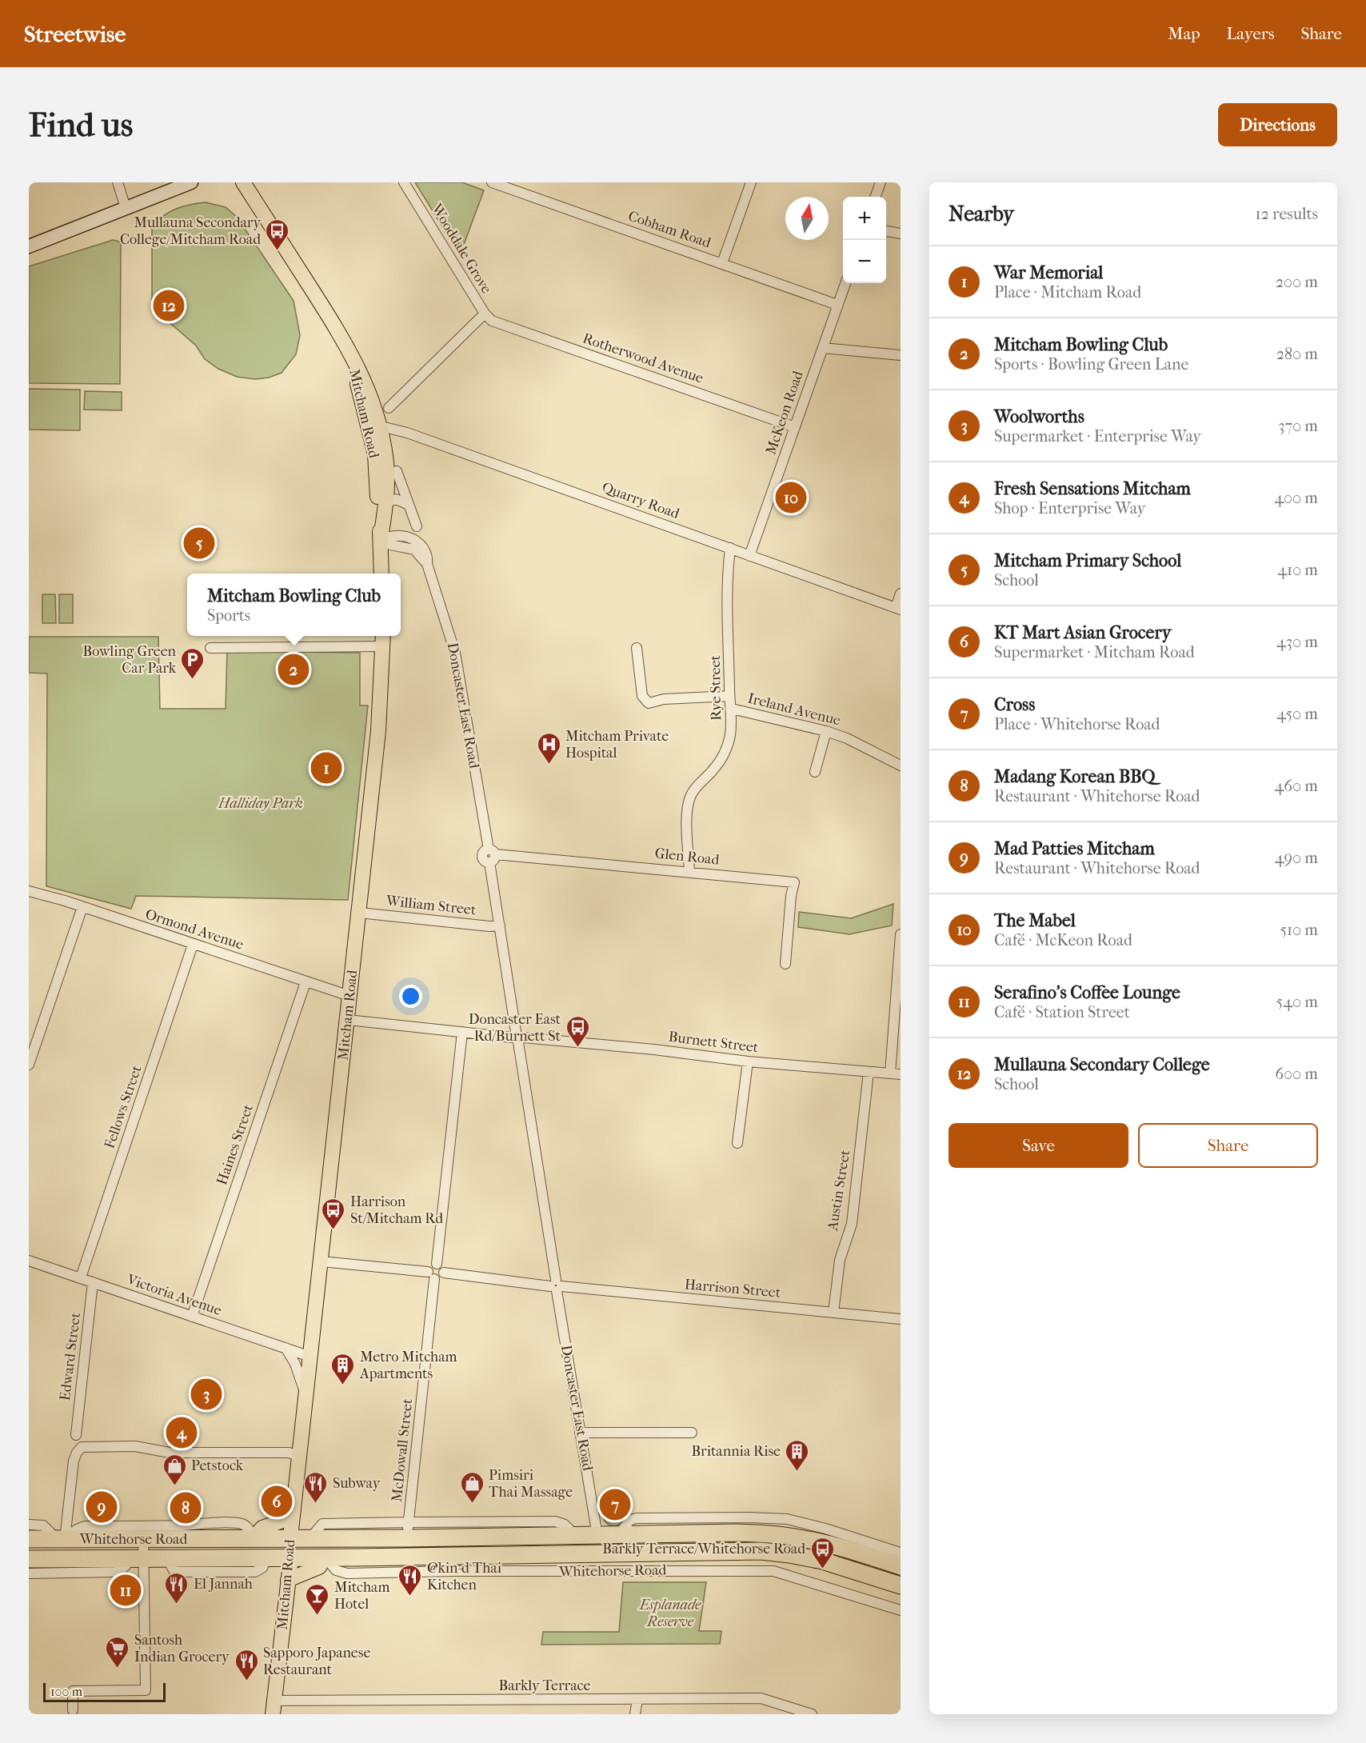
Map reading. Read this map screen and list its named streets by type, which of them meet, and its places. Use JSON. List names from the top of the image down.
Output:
{
  "streets": {
    "highway": ["Mitcham Road", "Doncaster East Road", "Whitehorse Road"],
    "street": [
      "Cobham Road",
      "Wooddale Grove",
      "Rotherwood Avenue",
      "McKeon Road",
      "Quarry Road",
      "Rye Street",
      "Ireland Avenue",
      "Glen Road",
      "William Street",
      "Ormond Avenue",
      "Burnett Street",
      "Fellows Street",
      "Haines Street",
      "Austin Street",
      "Harrison Street",
      "Victoria Avenue",
      "Edward Street",
      "McDowall Street",
      "Barkly Terrace"
    ]
  },
  "crossings": [
    ["Cobham Road", "McKeon Road"],
    ["Wooddale Grove", "Rotherwood Avenue"],
    ["Rotherwood Avenue", "McKeon Road"],
    ["McKeon Road", "Quarry Road"],
    ["Mitcham Road", "Quarry Road"],
    ["Mitcham Road", "Doncaster East Road"],
    ["Mitcham Road", "William Street"],
    ["Mitcham Road", "Ormond Avenue"],
    ["Mitcham Road", "Burnett Street"],
    ["Mitcham Road", "Victoria Avenue"],
    ["Mitcham Road", "Whitehorse Road"],
    ["Mitcham Road", "Barkly Terrace"],
    ["Quarry Road", "Rye Street"],
    ["Rye Street", "Ireland Avenue"],
    ["Rye Street", "Glen Road"],
    ["Doncaster East Road", "Glen Road"],
    ["Doncaster East Road", "William Street"],
    ["Doncaster East Road", "Burnett Street"],
    ["Doncaster East Road", "Harrison Street"],
    ["Doncaster East Road", "Whitehorse Road"],
    ["Ormond Avenue", "Fellows Street"],
    ["Ormond Avenue", "Haines Street"],
    ["Burnett Street", "Austin Street"],
    ["Fellows Street", "Victoria Avenue"],
    ["Haines Street", "Victoria Avenue"],
    ["Austin Street", "Harrison Street"],
    ["Harrison Street", "McDowall Street"],
    ["Victoria Avenue", "Edward Street"],
    ["McDowall Street", "Whitehorse Road"]
  ],
  "parks": ["Halliday Park", "Esplanade Reserve"],
  "places": {
    "bus stop": [
      "Mullauna Secondary College/Mitcham Road",
      "Doncaster East Rd/Burnett St",
      "Harrison St/Mitcham Rd",
      "Barkly Terrace/Whitehorse Road"
    ],
    "parking": ["Bowling Green Car Park"],
    "hospital": ["Mitcham Private Hospital"],
    "building": ["Metro Mitcham Apartments", "Britannia Rise"],
    "shop": ["Petstock", "Pimsiri Thai Massage"],
    "restaurant": [
      "Subway",
      "@kin-d Thai Kitchen",
      "El Jannah",
      "Sapporo Japanese Restaurant"
    ],
    "bar": ["Mitcham Hotel"],
    "supermarket": ["Santosh Indian Grocery"]
  },
  "scale_bar": "100 m",
  "north": "top",
  "page": {
    "header": "Streetwise",
    "nav": ["Map", "Layers", "Share"],
    "buttons": [
      "Directions",
      ["Save", "Share"]
    ],
    "title": "Find us",
    "heading": ["Nearby", "12 results"],
    "map_buttons": ["+", "−"],
    "list": [
      {
        "mark": "1",
        "name": "War Memorial",
        "note": "Place · Mitcham Road",
        "value": "200 m"
      },
      {
        "mark": "2",
        "name": "Mitcham Bowling Club",
        "note": "Sports · Bowling Green Lane",
        "value": "280 m"
      },
      {
        "mark": "3",
        "name": "Woolworths",
        "note": "Supermarket · Enterprise Way",
        "value": "370 m"
      },
      {
        "mark": "4",
        "name": "Fresh Sensations Mitcham",
        "note": "Shop · Enterprise Way",
        "value": "400 m"
      },
      {
        "mark": "5",
        "name": "Mitcham Primary School",
        "note": "School",
        "value": "410 m"
      },
      {
        "mark": "6",
        "name": "KT Mart Asian Grocery",
        "note": "Supermarket · Mitcham Road",
        "value": "430 m"
      },
      {
        "mark": "7",
        "name": "Cross",
        "note": "Place · Whitehorse Road",
        "value": "450 m"
      },
      {
        "mark": "8",
        "name": "Madang Korean BBQ",
        "note": "Restaurant · Whitehorse Road",
        "value": "460 m"
      },
      {
        "mark": "9",
        "name": "Mad Patties Mitcham",
        "note": "Restaurant · Whitehorse Road",
        "value": "490 m"
      },
      {
        "mark": "10",
        "name": "The Mabel",
        "note": "Café · McKeon Road",
        "value": "510 m"
      },
      {
        "mark": "11",
        "name": "Serafino's Coffee Lounge",
        "note": "Café · Station Street",
        "value": "540 m"
      },
      {
        "mark": "12",
        "name": "Mullauna Secondary College",
        "note": "School",
        "value": "600 m"
      }
    ],
    "pins": [
      "12",
      "10",
      "5",
      "2",
      "1",
      "3",
      "4",
      "6",
      "7",
      "9",
      "8",
      "11"
    ],
    "popup": ["Mitcham Bowling Club", "Sports"],
    "scale": "100 m"
  }
}
